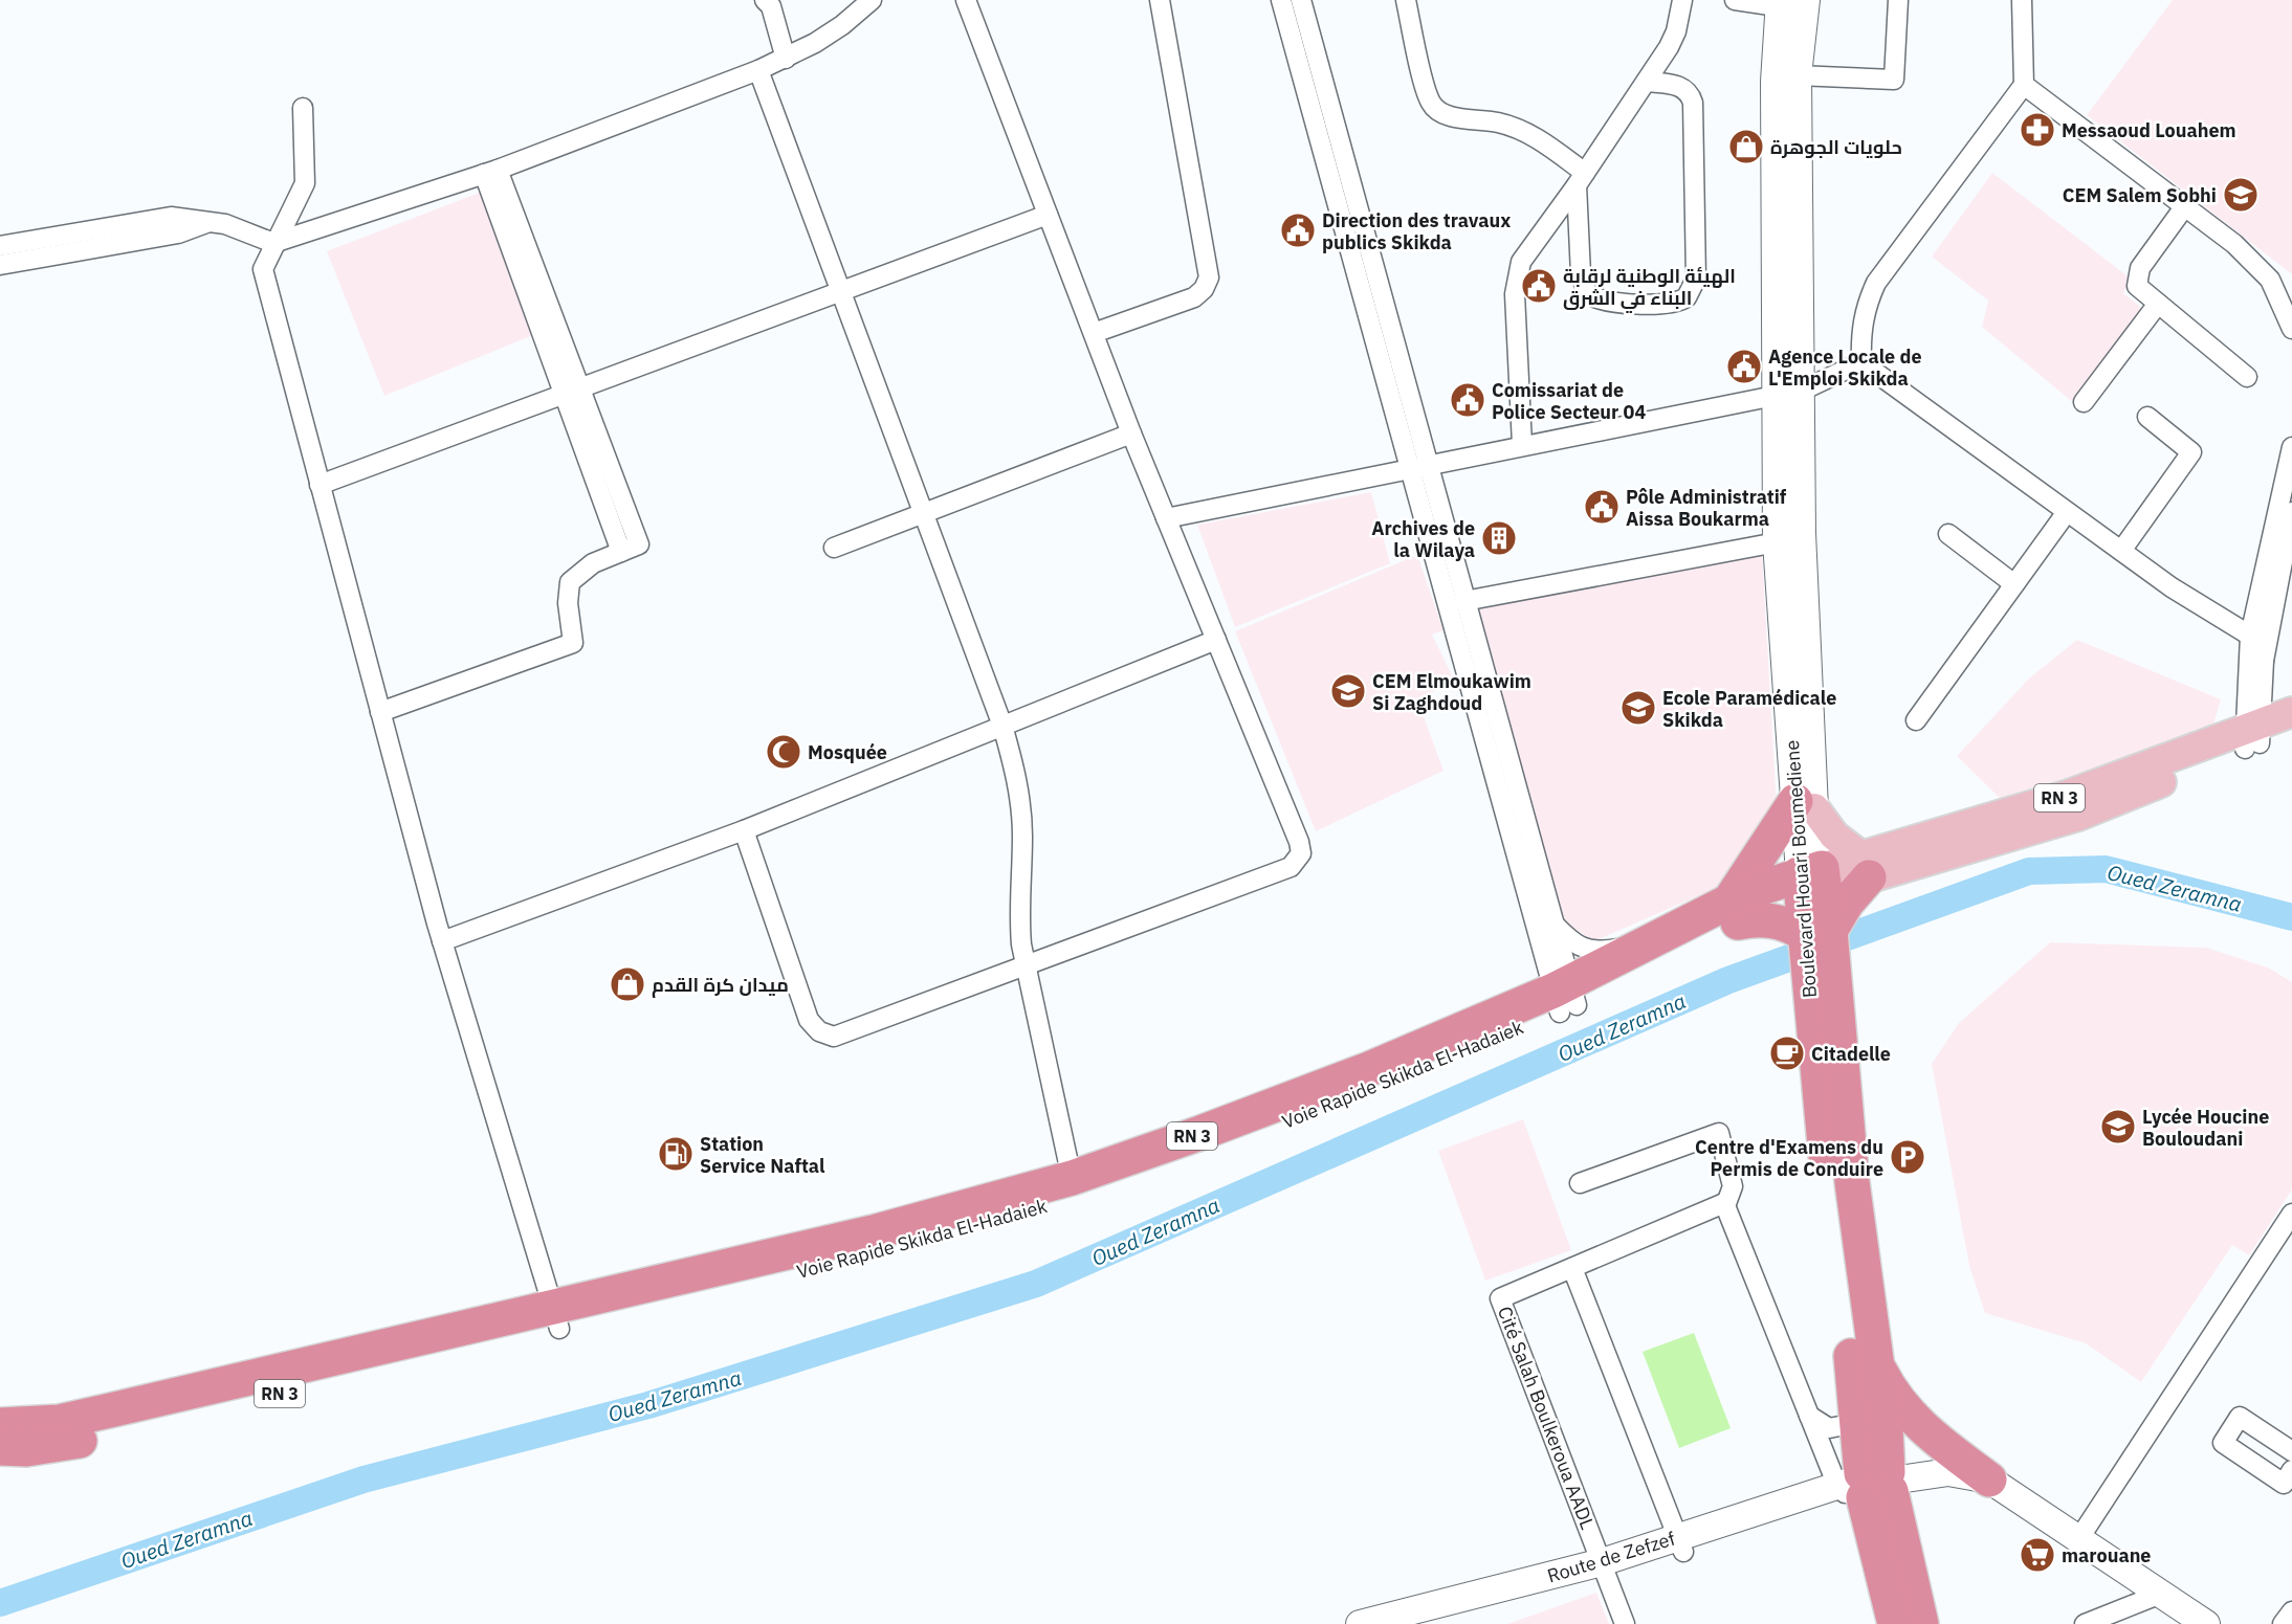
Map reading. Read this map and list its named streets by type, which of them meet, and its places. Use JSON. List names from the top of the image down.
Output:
{
  "streets": {
    "highway": ["RN 3", "Boulevard Houari Boumediene", "Voie Rapide Skikda El-Hadaiek"],
    "main road": ["Route de Zefzef"],
    "street": ["Cité Salah Boulkeroua AADL"]
  },
  "crossings": [
    ["RN 3", "Boulevard Houari Boumediene"],
    ["RN 3", "Voie Rapide Skikda El-Hadaiek"],
    ["Boulevard Houari Boumediene", "Voie Rapide Skikda El-Hadaiek"],
    ["Boulevard Houari Boumediene", "Route de Zefzef"],
    ["Cité Salah Boulkeroua AADL", "Route de Zefzef"]
  ],
  "water": ["Oued Zeramna"],
  "places": {
    "pharmacy": ["Messaoud Louahem"],
    "shop": ["حلويات الجوهرة", "ميدان كرة القدم"],
    "school or university": [
      "CEM Salem Sobhi",
      "CEM Elmoukawim Si Zaghdoud",
      "Ecole Paramédicale Skikda",
      "Lycée Houcine Bouloudani"
    ],
    "public building": [
      "Direction des travaux publics Skikda",
      "الهيئة الوطنية لرقابة البناء في الشرق",
      "Agence Locale de L'Emploi Skikda",
      "Comissariat de Police Secteur 04",
      "Pôle Administratif Aissa Boukarma"
    ],
    "building": ["Archives de la Wilaya"],
    "mosque": ["Mosquée"],
    "cafe": ["Citadelle"],
    "fuel station": ["Station Service Naftal"],
    "parking": ["Centre d'Examens du Permis de Conduire"],
    "supermarket": ["marouane"]
  }
}
